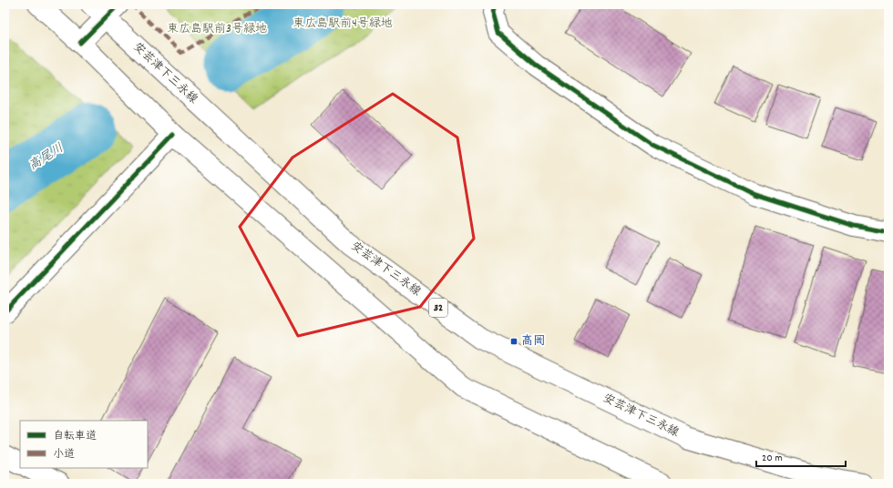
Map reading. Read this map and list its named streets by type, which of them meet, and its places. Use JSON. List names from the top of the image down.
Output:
{
  "streets": {
    "main road": ["安芸津下三永線", "32"]
  },
  "water": ["高尾川"],
  "parks": ["東広島駅前4号緑地", "東広島駅前3号緑地"],
  "places": {
    "transit": ["高岡"]
  },
  "legend": ["自転車道", "小道"],
  "scale_bar": "20 m"
}
